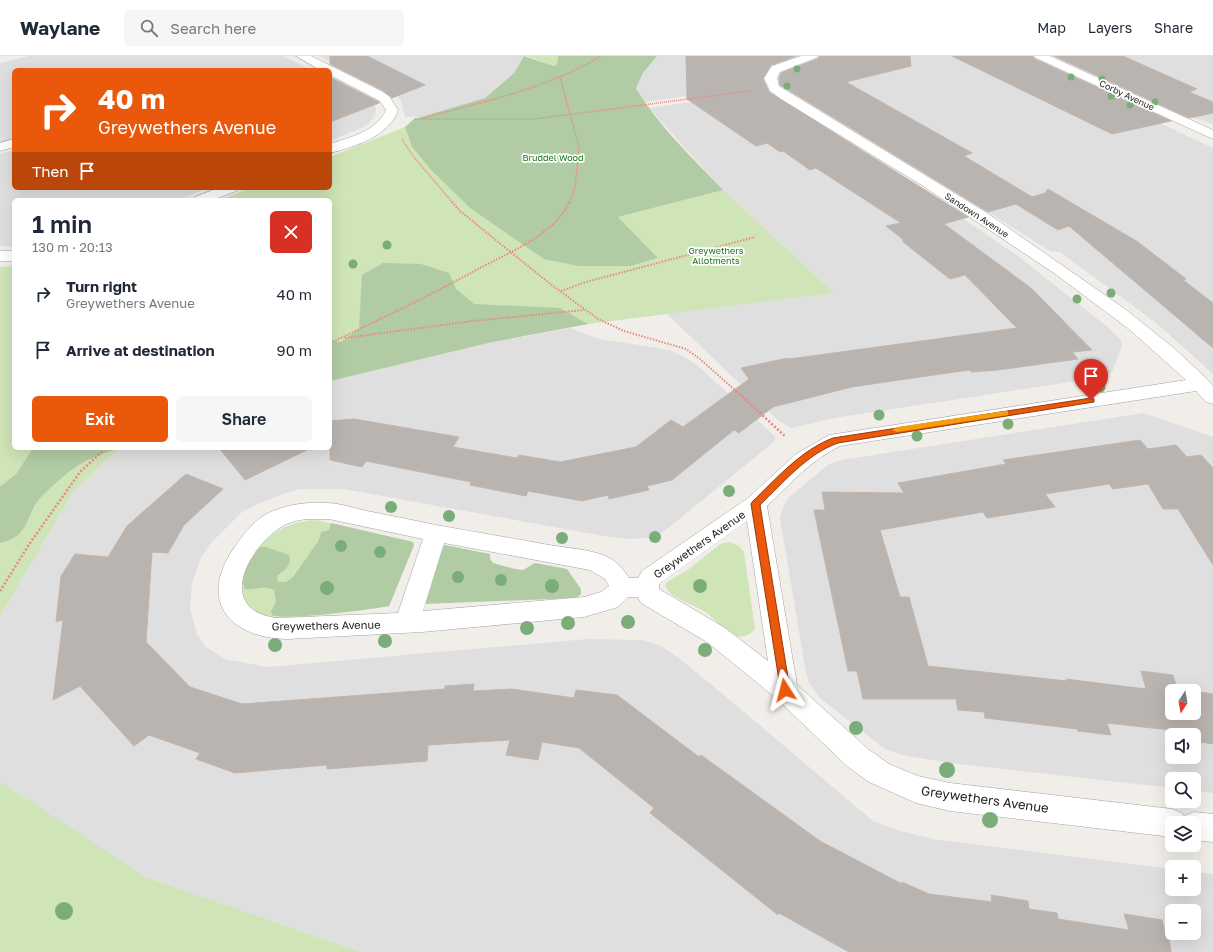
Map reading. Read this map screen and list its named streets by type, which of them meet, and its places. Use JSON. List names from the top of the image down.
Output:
{
  "streets": {
    "street": ["Corby Avenue", "Sandown Avenue", "Greywethers Avenue"]
  },
  "crossings": [
    ["Sandown Avenue", "Greywethers Avenue"]
  ],
  "parks": ["Bruddel Wood", "Greywethers Allotments"],
  "north": "bottom",
  "page": {
    "header": "Waylane",
    "search": "Search here",
    "nav": ["Map", "Layers", "Share"],
    "turn": ["40 m", "Greywethers Avenue"],
    "then": "Then",
    "heading": ["1 min", "130 m · 20:13"],
    "list": [
      {
        "name": "Turn right",
        "note": "Greywethers Avenue",
        "value": "40 m"
      },
      {
        "name": "Arrive at destination",
        "value": "90 m"
      }
    ],
    "buttons": ["Exit", "Share"],
    "map_buttons": ["+", "−"]
  }
}
